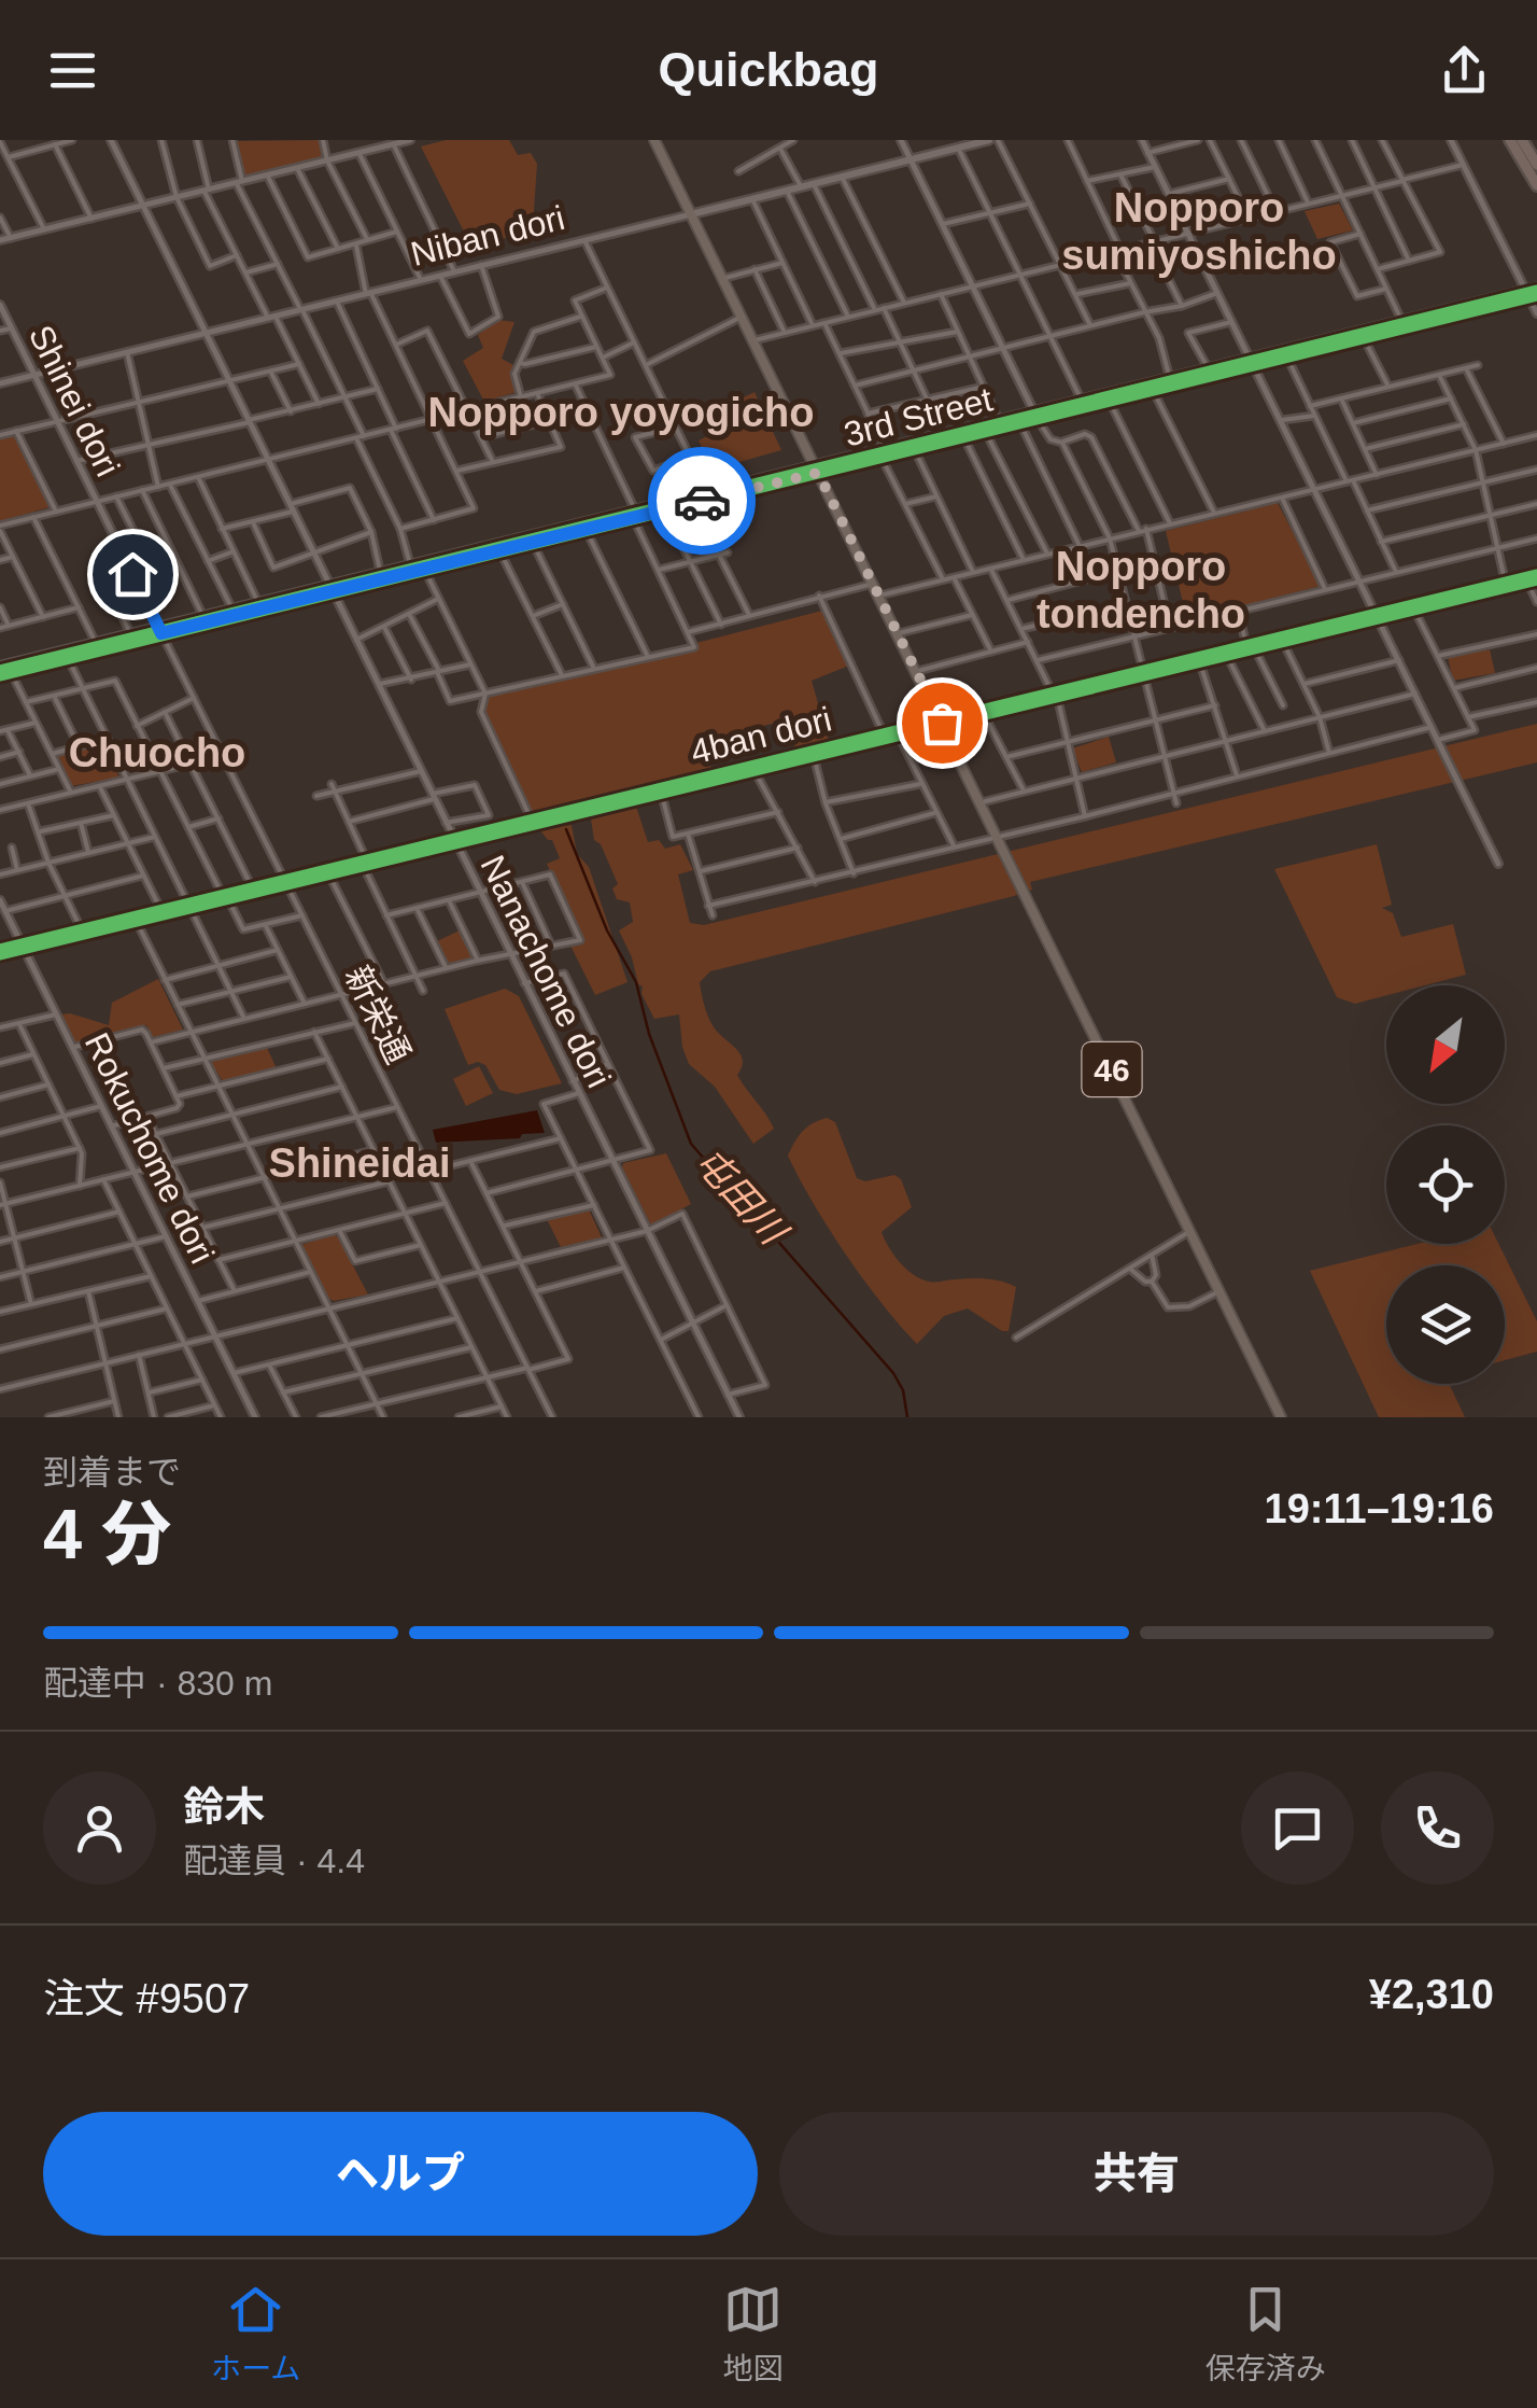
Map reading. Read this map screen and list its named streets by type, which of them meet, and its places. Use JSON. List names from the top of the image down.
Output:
{
  "streets": {
    "main road": ["Niban dori", "46"],
    "street": [
      "Shinei dori",
      "3rd Street",
      "4ban dori",
      "Nanachome dori",
      "新栄通",
      "Rokuchome dori"
    ]
  },
  "crossings": [
    ["Niban dori", "Shinei dori"],
    ["Niban dori", "Nanachome dori"],
    ["Niban dori", "46"],
    ["Shinei dori", "3rd Street"],
    ["Shinei dori", "新栄通"],
    ["3rd Street", "Nanachome dori"],
    ["3rd Street", "新栄通"],
    ["3rd Street", "46"],
    ["4ban dori", "Nanachome dori"],
    ["4ban dori", "新栄通"],
    ["4ban dori", "46"],
    ["4ban dori", "Rokuchome dori"]
  ],
  "districts": [
    "Nopporo sumiyoshicho",
    "Nopporo yoyogicho",
    "Nopporo tondencho",
    "Chuocho",
    "Shineidai"
  ],
  "water": ["屯田川"],
  "north": "bottom left",
  "page": {
    "header": "Quickbag",
    "heading": ["4 分", "到着まで", "19:11–19:16"],
    "panel": [
      "鈴木",
      "配達員 · 4.4",
      "注文 #9507",
      "¥2,310"
    ],
    "bar": "配達中 · 830 m",
    "buttons": ["ヘルプ", "共有"],
    "tabs": ["ホーム", "地図", "保存済み"]
  }
}
